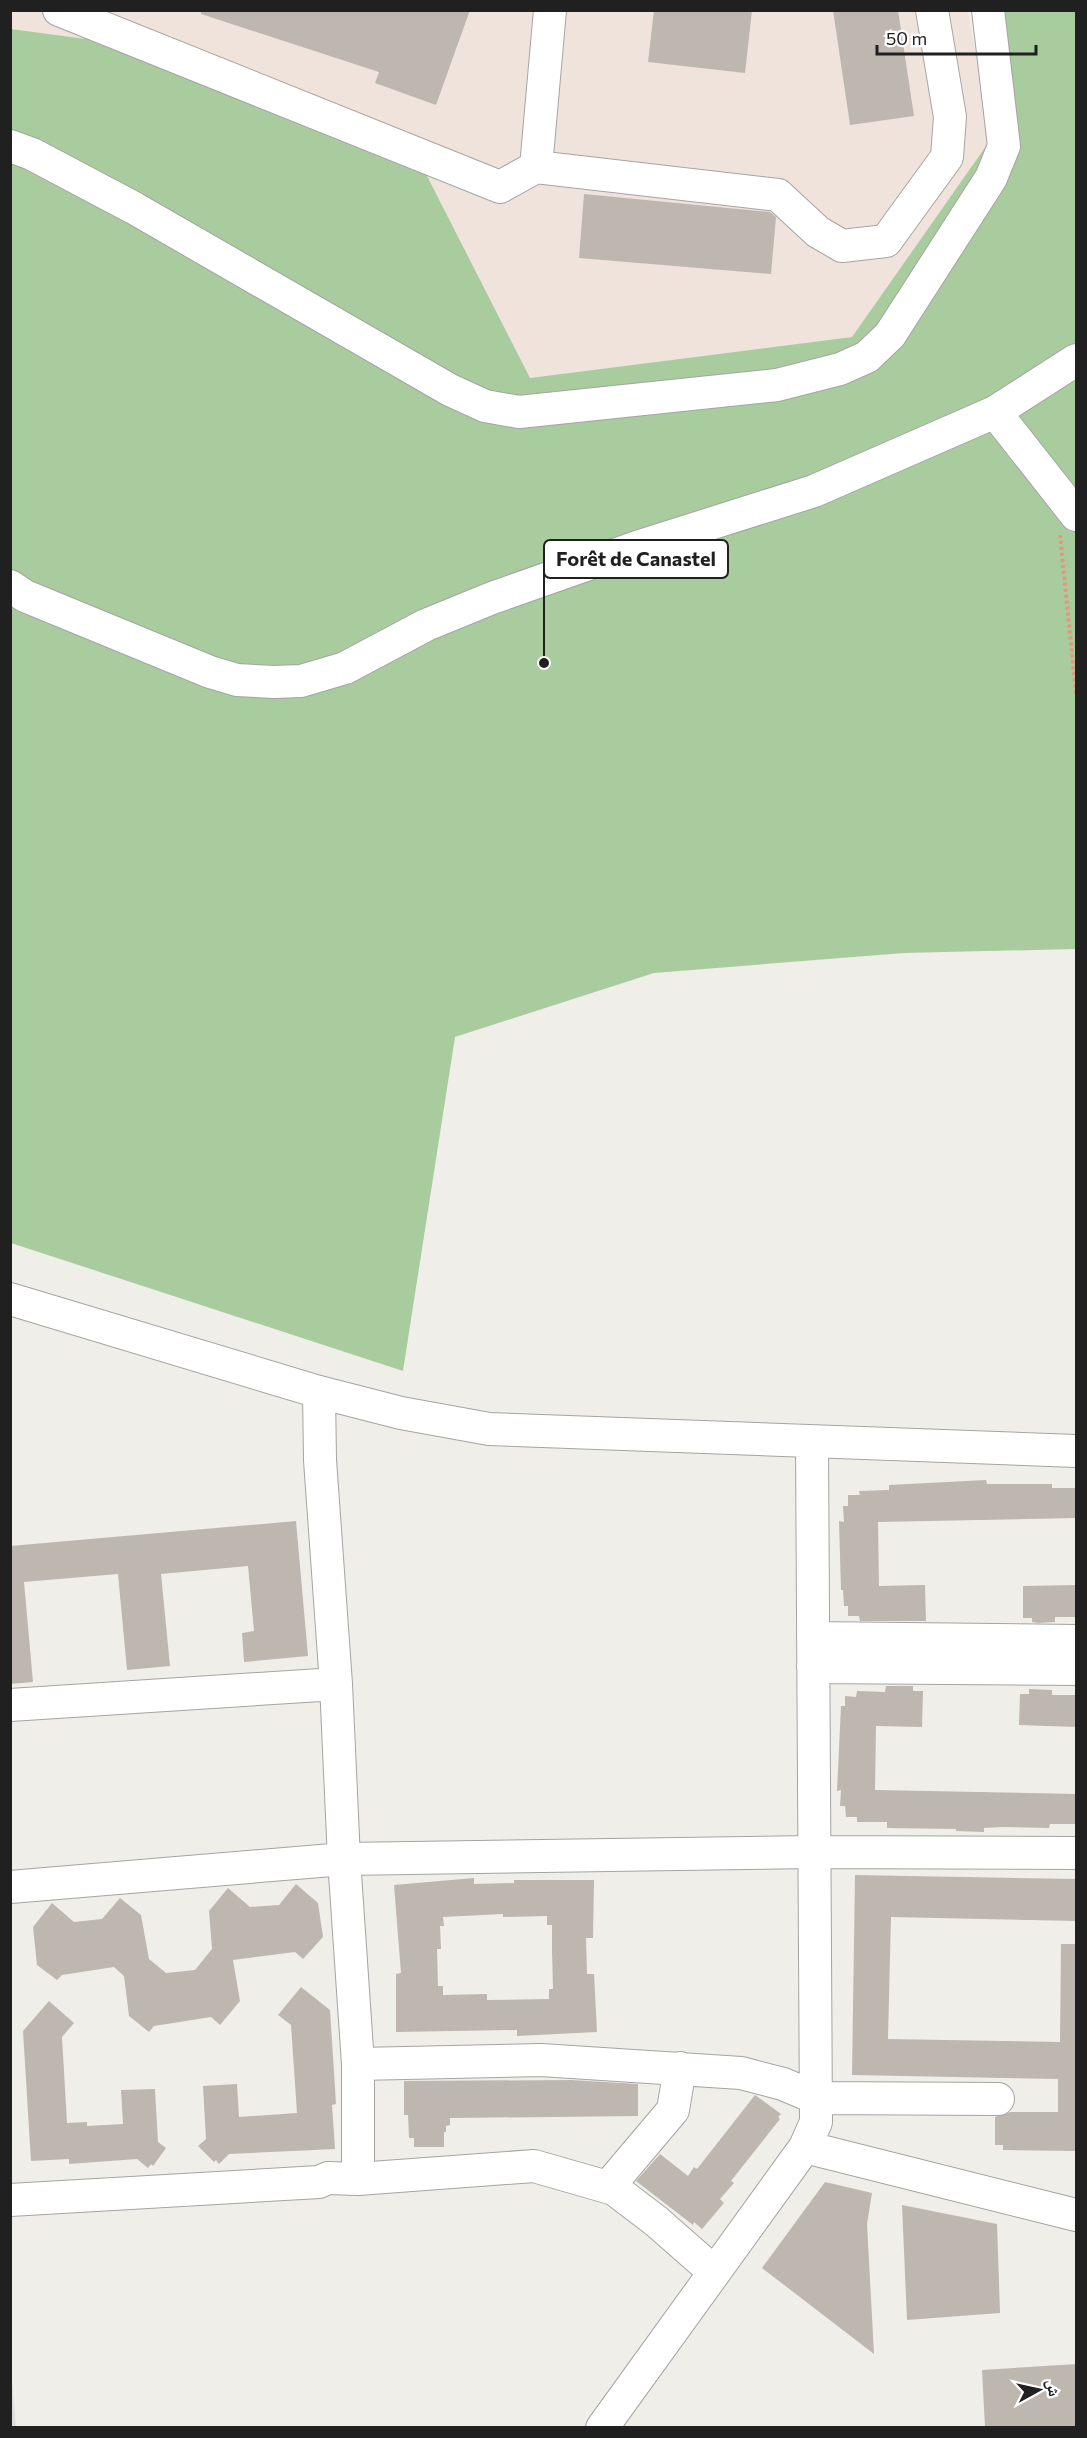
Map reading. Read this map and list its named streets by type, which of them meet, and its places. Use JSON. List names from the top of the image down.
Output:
{
  "places": ["Forêt de Canastel"],
  "scale_bar": "50 m",
  "north": "right"
}
